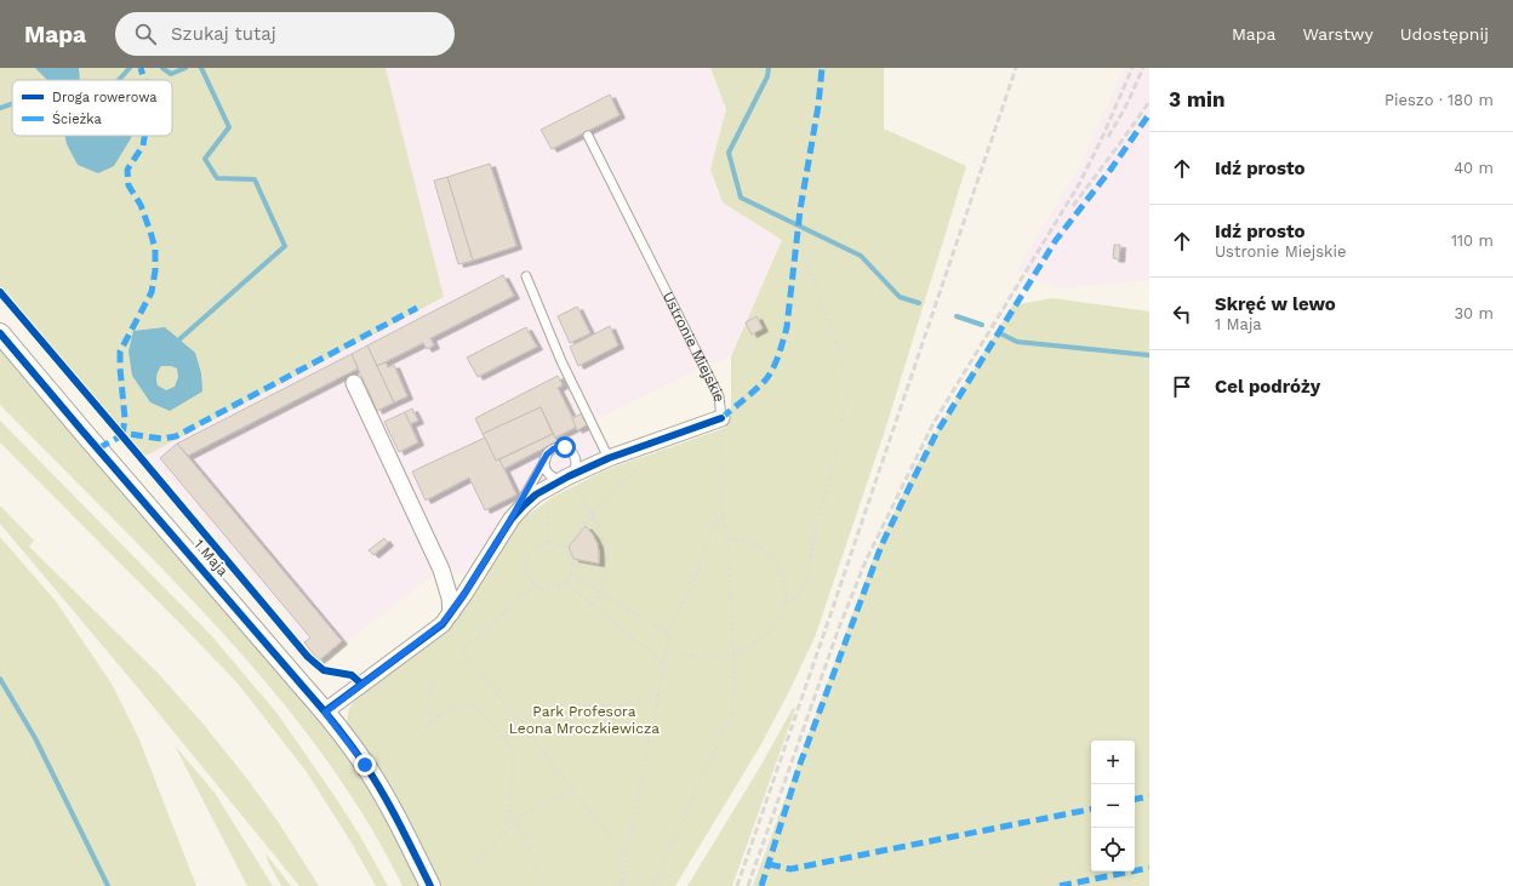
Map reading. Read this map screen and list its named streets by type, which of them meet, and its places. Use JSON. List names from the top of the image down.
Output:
{
  "streets": {
    "street": ["Ustronie Miejskie", "1 Maja"]
  },
  "crossings": [
    ["Ustronie Miejskie", "1 Maja"]
  ],
  "parks": ["Park Profesora Leona Mroczkiewicza"],
  "legend": ["Droga rowerowa", "Ścieżka"],
  "page": {
    "header": "Mapa",
    "search": "Szukaj tutaj",
    "nav": ["Mapa", "Warstwy", "Udostępnij"],
    "heading": ["3 min", "Pieszo · 180 m"],
    "list": [
      ["Idź prosto", "40 m"],
      ["Idź prosto", "Ustronie Miejskie", "110 m"],
      ["Skręć w lewo", "1 Maja", "30 m"],
      "Cel podróży"
    ],
    "map_buttons": ["+", "−"]
  }
}
